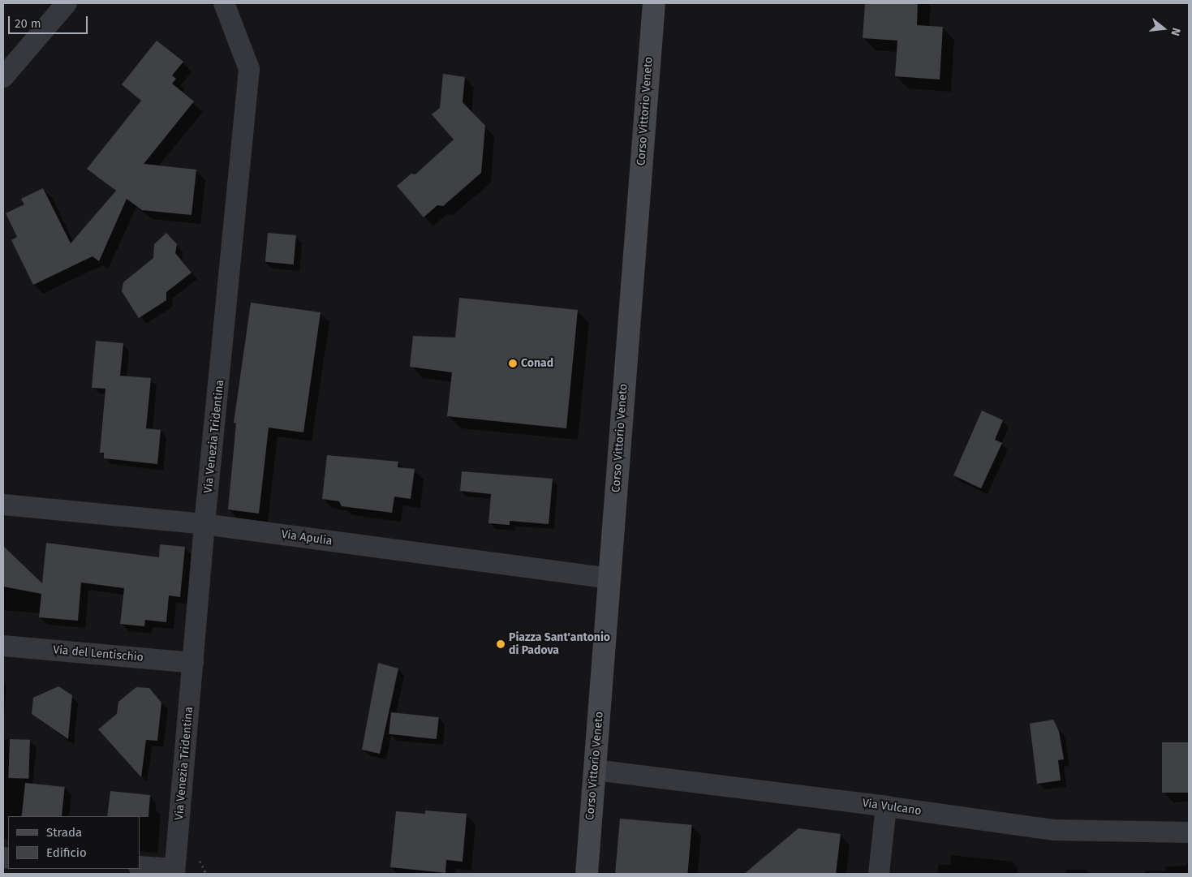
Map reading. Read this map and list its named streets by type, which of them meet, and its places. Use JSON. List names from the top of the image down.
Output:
{
  "streets": {
    "main road": ["Corso Vittorio Veneto"],
    "street": [
      "Via Venezia Tridentina",
      "Via Apulia",
      "Via del Lentischio",
      "Via Vulcano"
    ]
  },
  "crossings": [
    ["Corso Vittorio Veneto", "Via Apulia"],
    ["Corso Vittorio Veneto", "Via Vulcano"],
    ["Via Venezia Tridentina", "Via Apulia"],
    ["Via Venezia Tridentina", "Via del Lentischio"]
  ],
  "places": ["Conad", "Piazza Sant'antonio di Padova"],
  "legend": ["Strada", "Edificio"],
  "scale_bar": "20 m",
  "north": "right"
}
